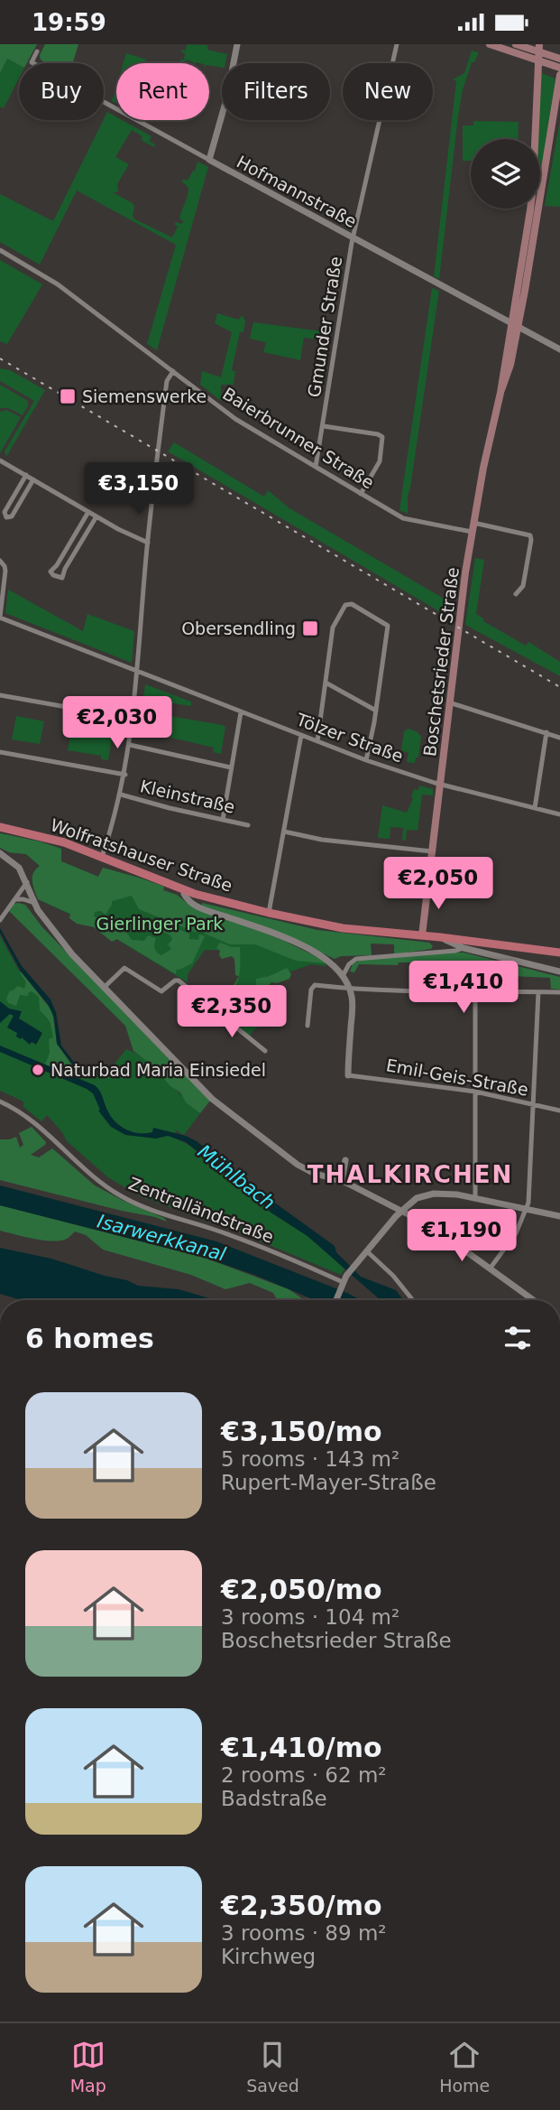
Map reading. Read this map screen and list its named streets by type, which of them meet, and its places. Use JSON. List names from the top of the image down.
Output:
{
  "streets": {
    "main road": ["Boschetsrieder Straße", "Wolfratshauser Straße"],
    "street": [
      "Hofmannstraße",
      "Gmunder Straße",
      "Baierbrunner Straße",
      "Tölzer Straße",
      "Kleinstraße",
      "Emil-Geis-Straße",
      "Zentralländstraße"
    ]
  },
  "crossings": [
    ["Hofmannstraße", "Gmunder Straße"],
    ["Hofmannstraße", "Boschetsrieder Straße"],
    ["Gmunder Straße", "Baierbrunner Straße"],
    ["Baierbrunner Straße", "Boschetsrieder Straße"],
    ["Boschetsrieder Straße", "Tölzer Straße"],
    ["Boschetsrieder Straße", "Wolfratshauser Straße"]
  ],
  "districts": ["THALKIRCHEN"],
  "water": ["Mühlbach", "Isarwerkkanal"],
  "parks": ["Gierlinger Park"],
  "places": {
    "transit": ["Siemenswerke", "Obersendling"],
    "other": ["Naturbad Maria Einsiedel"]
  },
  "page": {
    "status": "19:59",
    "chip": [
      "Buy",
      "Rent",
      "Filters",
      "New"
    ],
    "price": [
      "€3,150",
      "€2,030",
      "€2,050",
      "€1,410",
      "€2,350",
      "€1,190"
    ],
    "heading": "6 homes",
    "list": [
      {
        "name": "€3,150/mo",
        "note": "5 rooms · 143 m² · Rupert-Mayer-Straße"
      },
      {
        "name": "€2,050/mo",
        "note": "3 rooms · 104 m² · Boschetsrieder Straße"
      },
      {
        "name": "€1,410/mo",
        "note": "2 rooms · 62 m² · Badstraße"
      },
      {
        "name": "€2,350/mo",
        "note": "3 rooms · 89 m² · Kirchweg"
      }
    ],
    "tabs": ["Map", "Saved", "Home"]
  }
}
